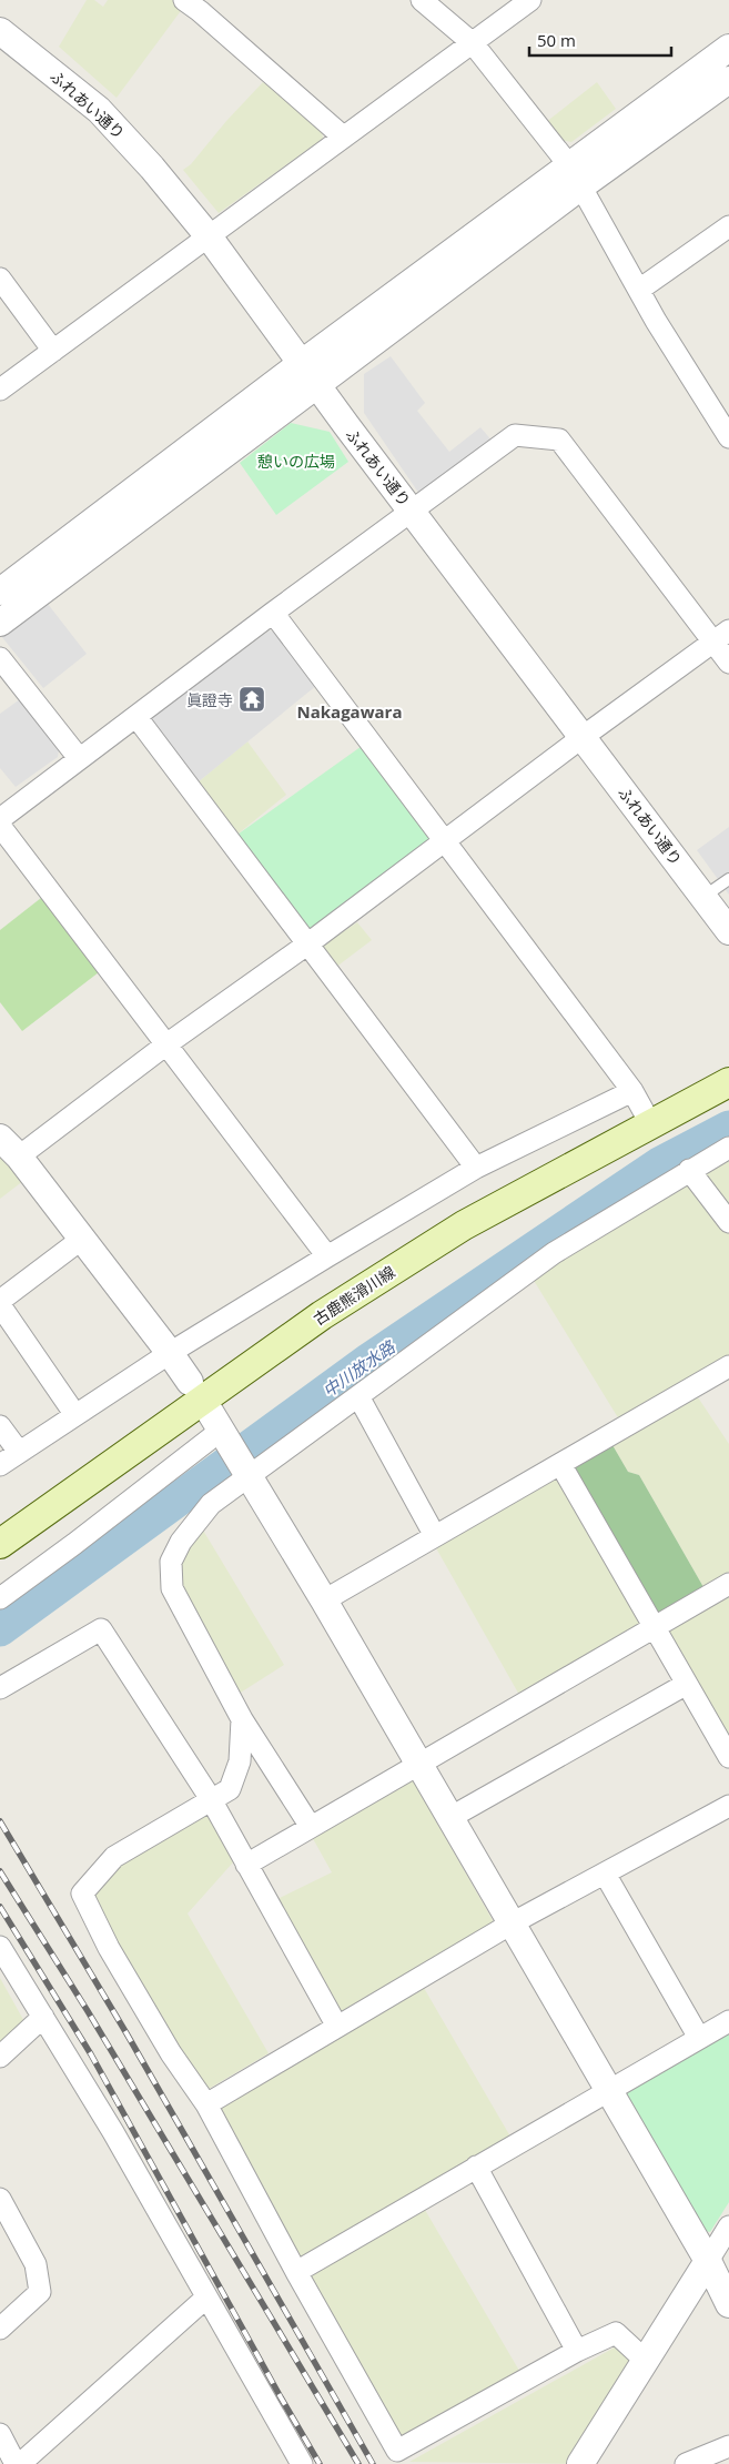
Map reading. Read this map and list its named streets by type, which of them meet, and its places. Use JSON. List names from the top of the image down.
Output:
{
  "streets": {
    "main road": ["古鹿熊滑川線"],
    "street": ["ふれあい通り"]
  },
  "districts": ["Nakagawara"],
  "water": ["中川放水路"],
  "parks": ["憩いの広場"],
  "places": {
    "temple": ["眞證寺"]
  },
  "scale_bar": "50 m"
}
